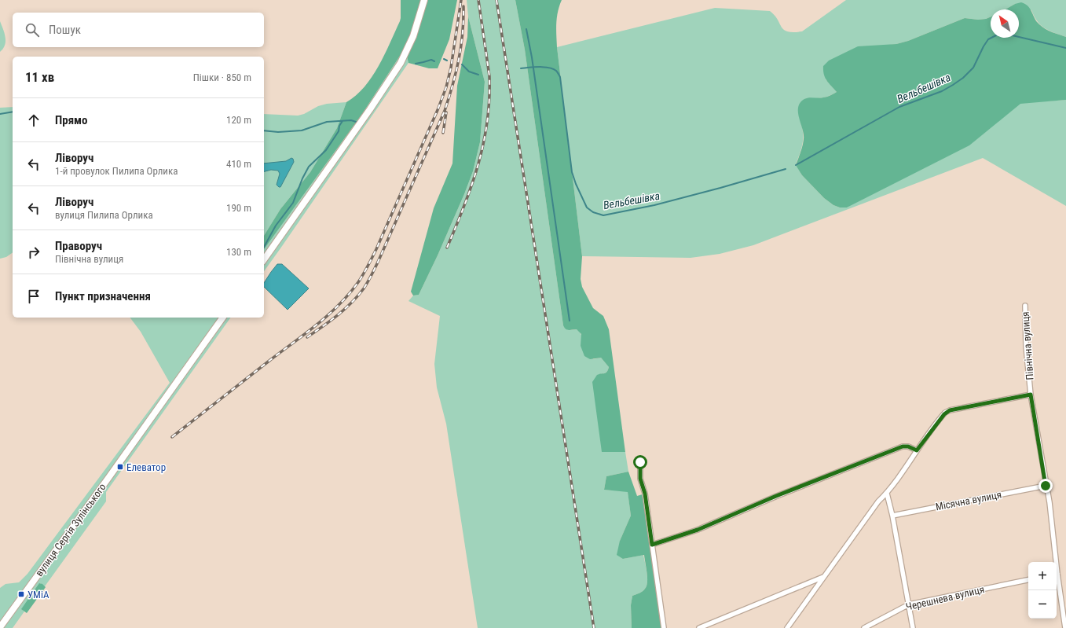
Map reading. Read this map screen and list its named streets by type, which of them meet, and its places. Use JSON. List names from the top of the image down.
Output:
{
  "streets": {
    "street": [
      "Північна вулиця",
      "Місячна вулиця",
      "вулиця Сергія Зулінського",
      "Черешнева вулиця"
    ]
  },
  "crossings": [
    ["Північна вулиця", "Місячна вулиця"]
  ],
  "water": ["Вельбешівка"],
  "places": {
    "transit": ["Елеватор", "УМіА"]
  },
  "north": "top left",
  "page": {
    "search": "Пошук",
    "heading": ["11 хв", "Пішки · 850 m"],
    "list": [
      ["Прямо", "120 m"],
      ["Ліворуч", "1-й провулок Пилипа Орлика", "410 m"],
      ["Ліворуч", "вулиця Пилипа Орлика", "190 m"],
      ["Праворуч", "Північна вулиця", "130 m"],
      "Пункт призначення"
    ],
    "map_buttons": ["+", "−"]
  }
}
